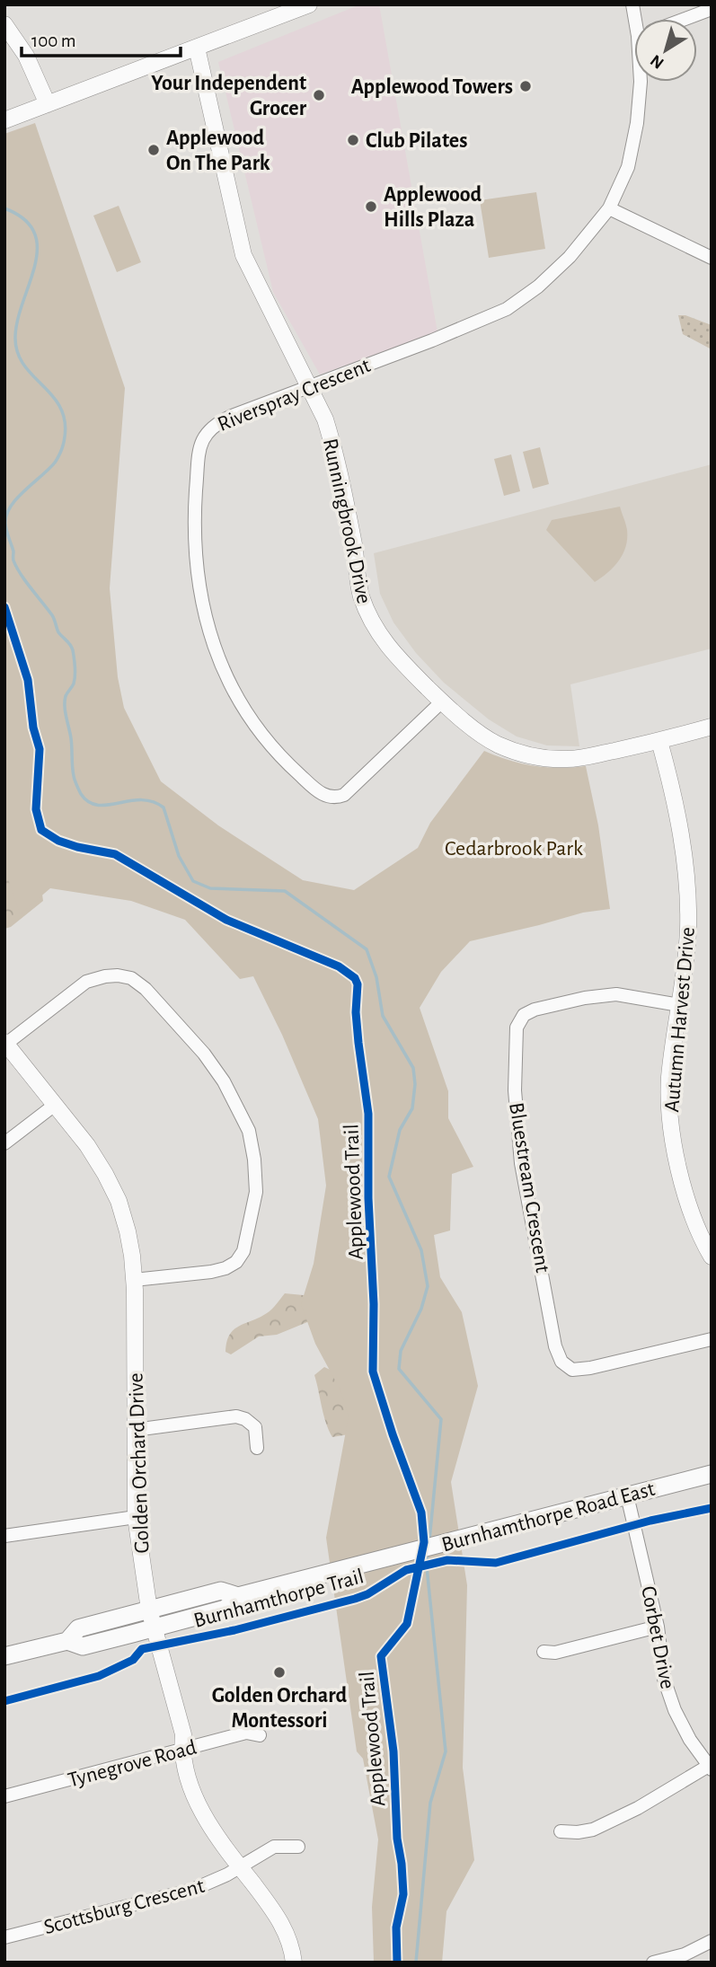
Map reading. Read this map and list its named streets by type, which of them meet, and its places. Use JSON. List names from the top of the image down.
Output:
{
  "streets": {
    "main road": ["Burnhamthorpe Road East"],
    "street": [
      "Riverspray Crescent",
      "Runningbrook Drive",
      "Autumn Harvest Drive",
      "Bluestream Crescent",
      "Golden Orchard Drive",
      "Corbet Drive",
      "Tynegrove Road",
      "Scottsburg Crescent"
    ],
    "cycle path": ["Applewood Trail", "Burnhamthorpe Trail"]
  },
  "crossings": [
    ["Riverspray Crescent", "Runningbrook Drive"],
    ["Runningbrook Drive", "Autumn Harvest Drive"],
    ["Autumn Harvest Drive", "Bluestream Crescent"],
    ["Golden Orchard Drive", "Burnhamthorpe Road East"],
    ["Golden Orchard Drive", "Tynegrove Road"],
    ["Golden Orchard Drive", "Scottsburg Crescent"],
    ["Burnhamthorpe Road East", "Corbet Drive"]
  ],
  "parks": ["Cedarbrook Park"],
  "places": [
    "Applewood Towers",
    "Your Independent Grocer",
    "Club Pilates",
    "Applewood On The Park",
    "Applewood Hills Plaza",
    "Golden Orchard Montessori"
  ],
  "scale_bar": "100 m",
  "north": "bottom left"
}
